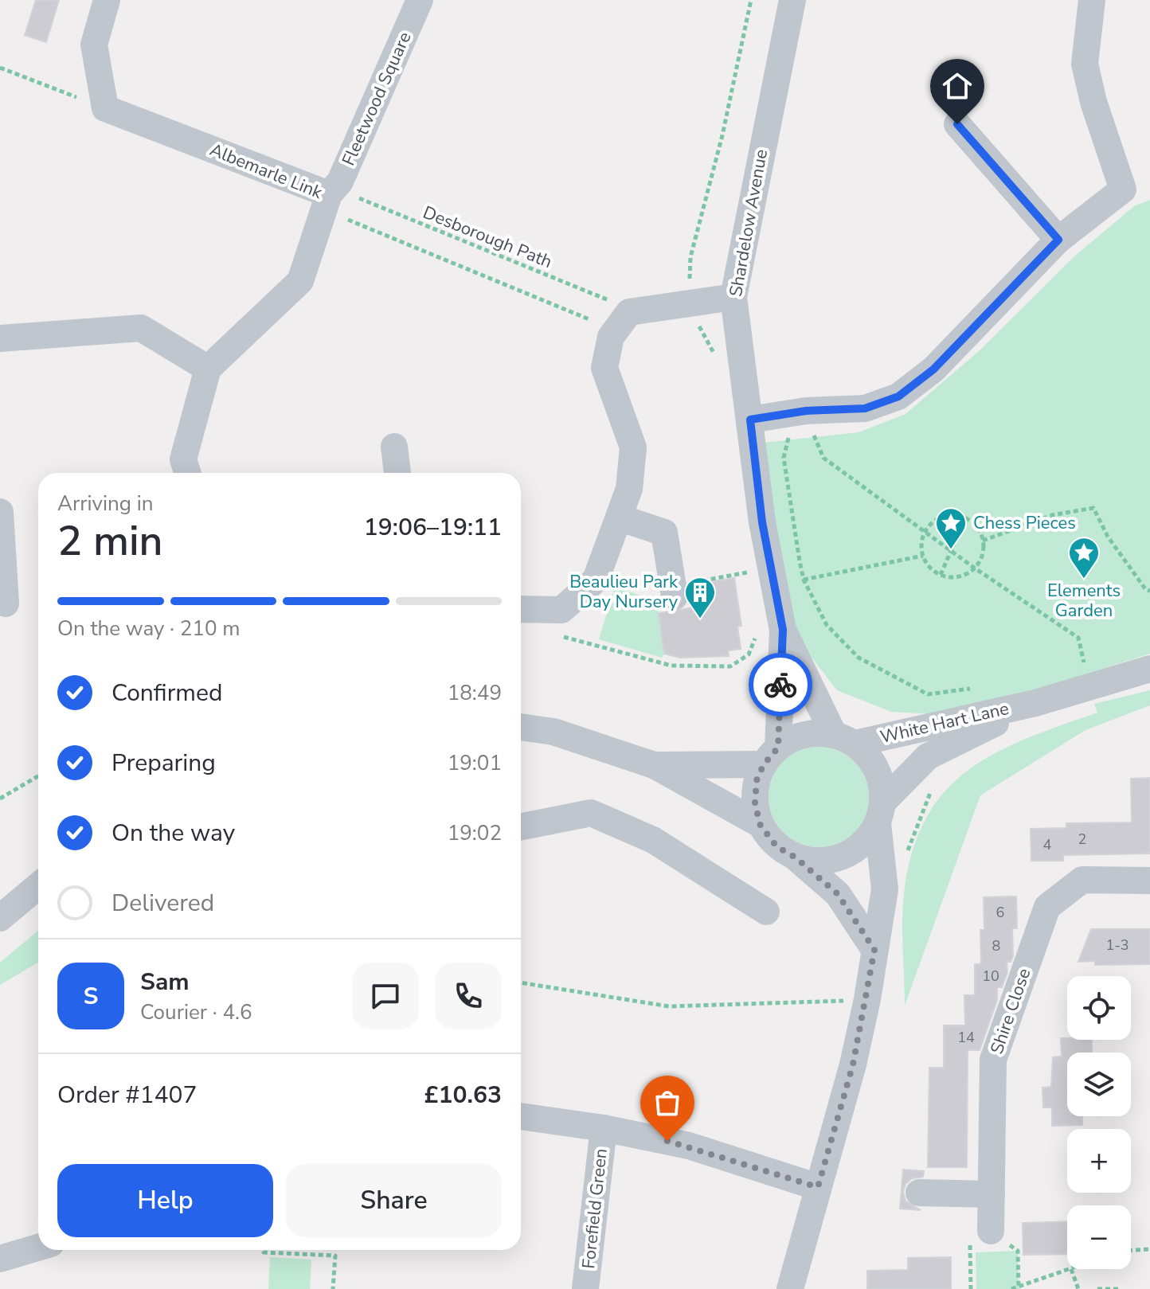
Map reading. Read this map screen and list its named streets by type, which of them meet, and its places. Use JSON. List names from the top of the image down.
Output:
{
  "streets": {
    "street": [
      "Fleetwood Square",
      "Albemarle Link",
      "Shardelow Avenue",
      "White Hart Lane",
      "Shire Close",
      "Forefield Green"
    ],
    "path": ["Desborough Path"]
  },
  "crossings": [
    ["Fleetwood Square", "Albemarle Link"],
    ["Fleetwood Square", "Desborough Path"],
    ["Albemarle Link", "Desborough Path"],
    ["Shardelow Avenue", "White Hart Lane"]
  ],
  "places": {
    "place": ["Chess Pieces", "Elements Garden"],
    "building": ["Beaulieu Park Day Nursery"]
  },
  "house_numbers": [
    "2",
    "4",
    "6",
    "1-3",
    "8",
    "10",
    "14"
  ],
  "page": {
    "heading": ["2 min", "Arriving in", "19:06–19:11"],
    "panel": [
      "Sam",
      "Courier · 4.6",
      "Order #1407",
      "£10.63"
    ],
    "bar": "On the way · 210 m",
    "list": [
      ["Confirmed", "18:49"],
      ["Preparing", "19:01"],
      ["On the way", "19:02"],
      "Delivered"
    ],
    "round": "S",
    "map_buttons": ["+", "−"],
    "buttons": ["Help", "Share"]
  }
}
